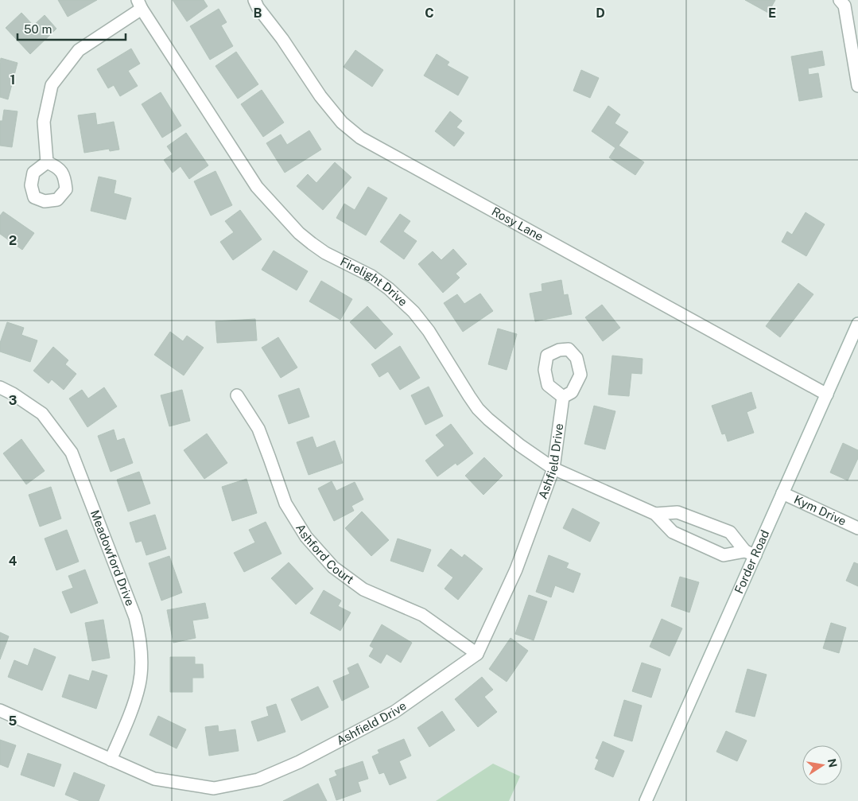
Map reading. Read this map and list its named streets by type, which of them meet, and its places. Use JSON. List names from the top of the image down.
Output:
{
  "streets": {
    "street": [
      "Rosy Lane",
      "Firelight Drive",
      "Ashfield Drive",
      "Kym Drive",
      "Ashford Court",
      "Meadowford Drive",
      "Forder Road"
    ]
  },
  "crossings": [
    ["Rosy Lane", "Forder Road"],
    ["Firelight Drive", "Ashfield Drive"],
    ["Firelight Drive", "Forder Road"],
    ["Ashfield Drive", "Ashford Court"],
    ["Ashfield Drive", "Meadowford Drive"],
    ["Kym Drive", "Forder Road"]
  ],
  "scale_bar": "50 m",
  "north": "right",
  "grid": {
    "columns": [
      "B",
      "C",
      "D",
      "E"
    ],
    "rows": [
      "1",
      "2",
      "3",
      "4",
      "5"
    ]
  }
}
